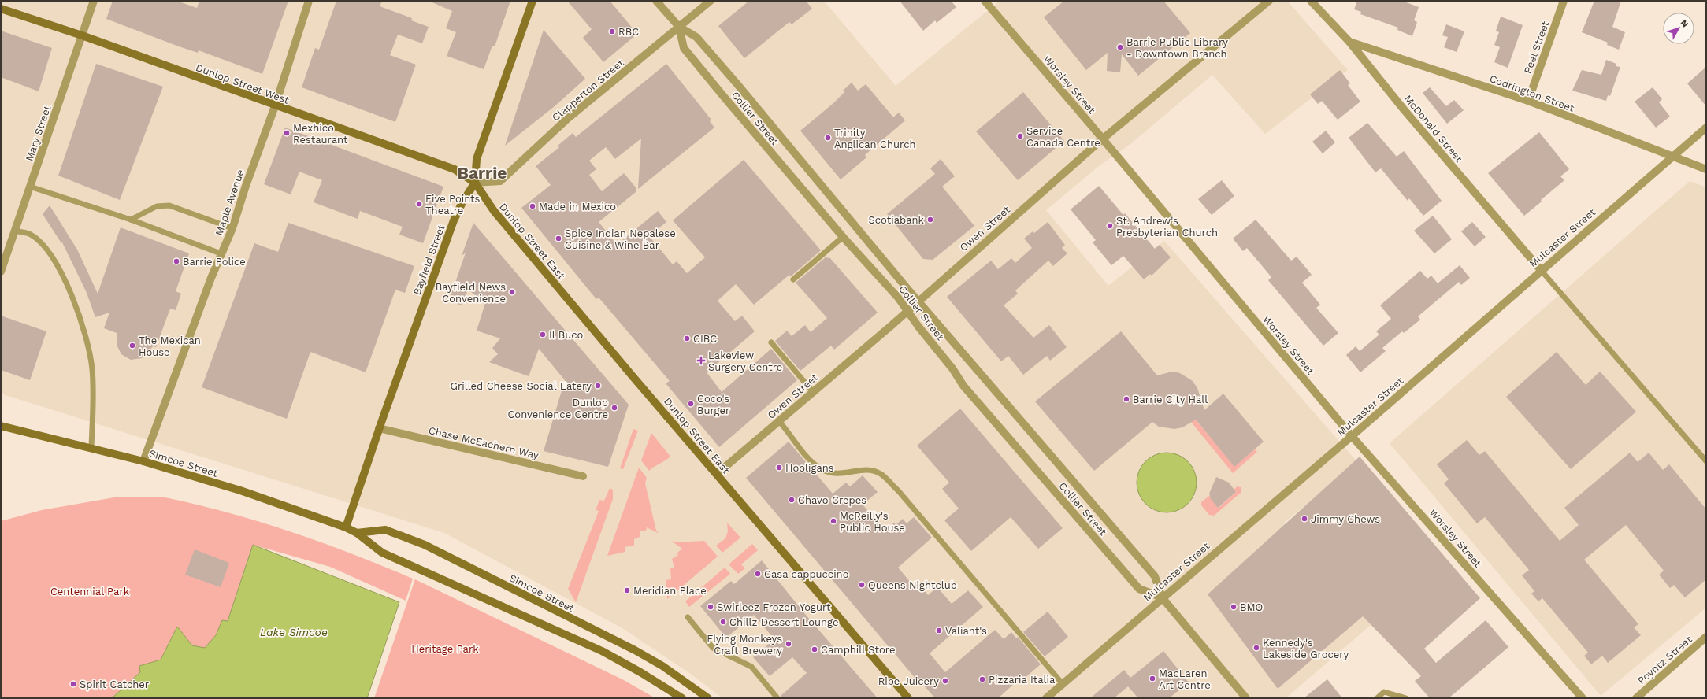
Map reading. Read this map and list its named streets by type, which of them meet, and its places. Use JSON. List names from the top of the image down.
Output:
{
  "streets": {
    "main road": [
      "Dunlop Street West",
      "Dunlop Street East",
      "Bayfield Street",
      "Simcoe Street"
    ],
    "street": [
      "Peel Street",
      "Worsley Street",
      "Clapperton Street",
      "Codrington Street",
      "Collier Street",
      "McDonald Street",
      "Mary Street",
      "Maple Avenue",
      "Owen Street",
      "Mulcaster Street",
      "Chase McEachern Way",
      "Poyntz Street"
    ]
  },
  "crossings": [
    ["Peel Street", "Codrington Street"],
    ["Dunlop Street West", "Clapperton Street"],
    ["Dunlop Street West", "Mary Street"],
    ["Dunlop Street West", "Maple Avenue"],
    ["Dunlop Street West", "Dunlop Street East"],
    ["Dunlop Street West", "Bayfield Street"],
    ["Worsley Street", "Owen Street"],
    ["Worsley Street", "Mulcaster Street"],
    ["Clapperton Street", "Collier Street"],
    ["Clapperton Street", "Dunlop Street East"],
    ["Clapperton Street", "Bayfield Street"],
    ["Codrington Street", "McDonald Street"],
    ["Codrington Street", "Mulcaster Street"],
    ["Collier Street", "Owen Street"],
    ["Collier Street", "Mulcaster Street"],
    ["McDonald Street", "Mulcaster Street"],
    ["Maple Avenue", "Simcoe Street"],
    ["Owen Street", "Dunlop Street East"],
    ["Dunlop Street East", "Bayfield Street"],
    ["Bayfield Street", "Chase McEachern Way"],
    ["Bayfield Street", "Simcoe Street"]
  ],
  "districts": ["Barrie"],
  "water": ["Lake Simcoe"],
  "parks": ["Centennial Park", "Heritage Park"],
  "places": {
    "other": [
      "RBC",
      "Barrie Public Library - Downtown Branch",
      "Mexhico Restaurant",
      "Service Canada Centre",
      "Trinity Anglican Church",
      "Five Points Theatre",
      "Made in Mexico",
      "Scotiabank",
      "St. Andrew's Presbyterian Church",
      "Spice Indian Nepalese Cuisine & Wine Bar",
      "Barrie Police",
      "Bayfield News Convenience",
      "Il Buco",
      "CIBC",
      "The Mexican House",
      "Grilled Cheese Social Eatery",
      "Barrie City Hall",
      "Coco's Burger",
      "Dunlop Convenience Centre",
      "Hooligans",
      "Chavo Crepes",
      "Jimmy Chews",
      "McReilly's Public House",
      "Casa cappuccino",
      "Queens Nightclub",
      "Meridian Place",
      "Swirleez Frozen Yogurt",
      "BMO",
      "Chillz Dessert Lounge",
      "Valiant's",
      "Flying Monkeys Craft Brewery",
      "Kennedy's Lakeside Grocery",
      "Camphill Store",
      "MacLaren Art Centre",
      "Pizzaria Italia",
      "Ripe Juicery",
      "Spirit Catcher"
    ],
    "health": ["Lakeview Surgery Centre"]
  },
  "north": "top right"
}
